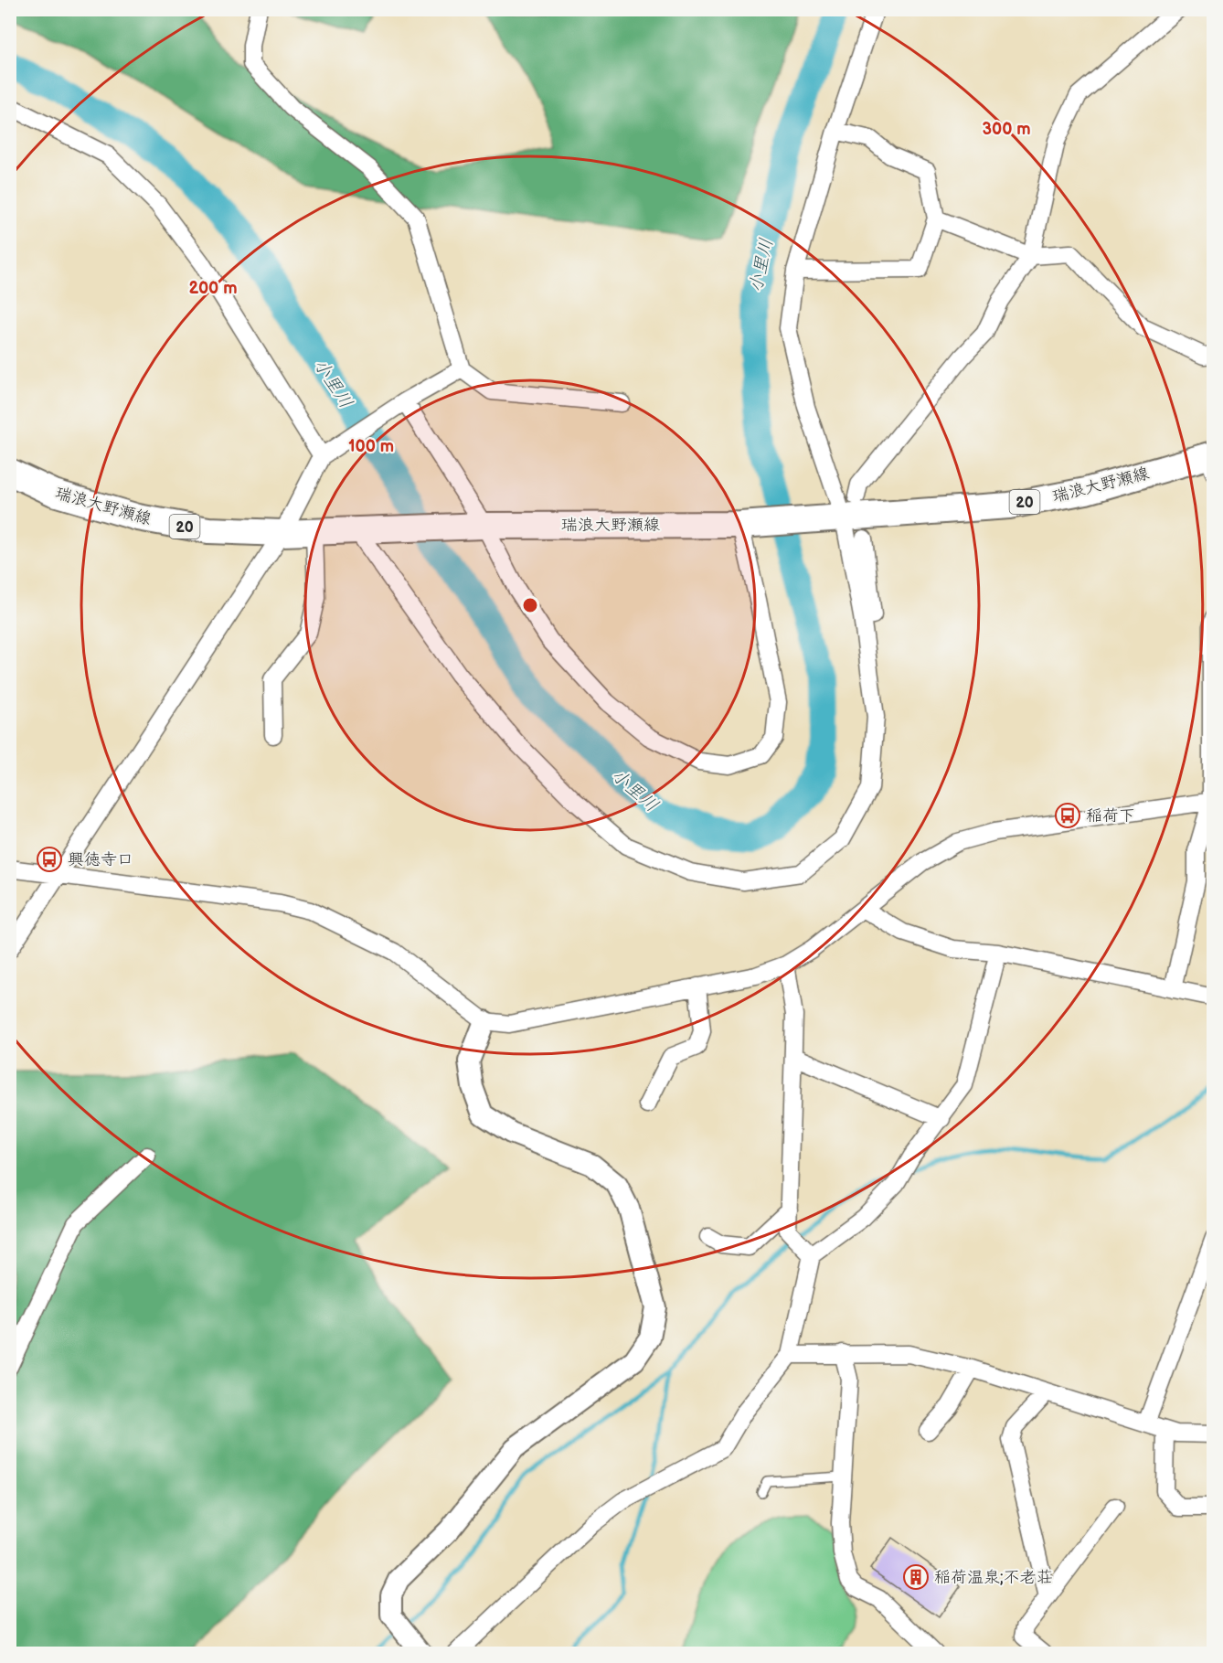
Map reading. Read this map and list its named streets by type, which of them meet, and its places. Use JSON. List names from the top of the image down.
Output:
{
  "streets": {
    "main road": ["瑞浪大野瀬線", "20"]
  },
  "water": ["小里川"],
  "places": {
    "bus stop": ["稲荷下", "興徳寺口"],
    "building": ["稲荷温泉;不老荘"]
  },
  "rings": ["300 m", "200 m", "100 m"]
}
